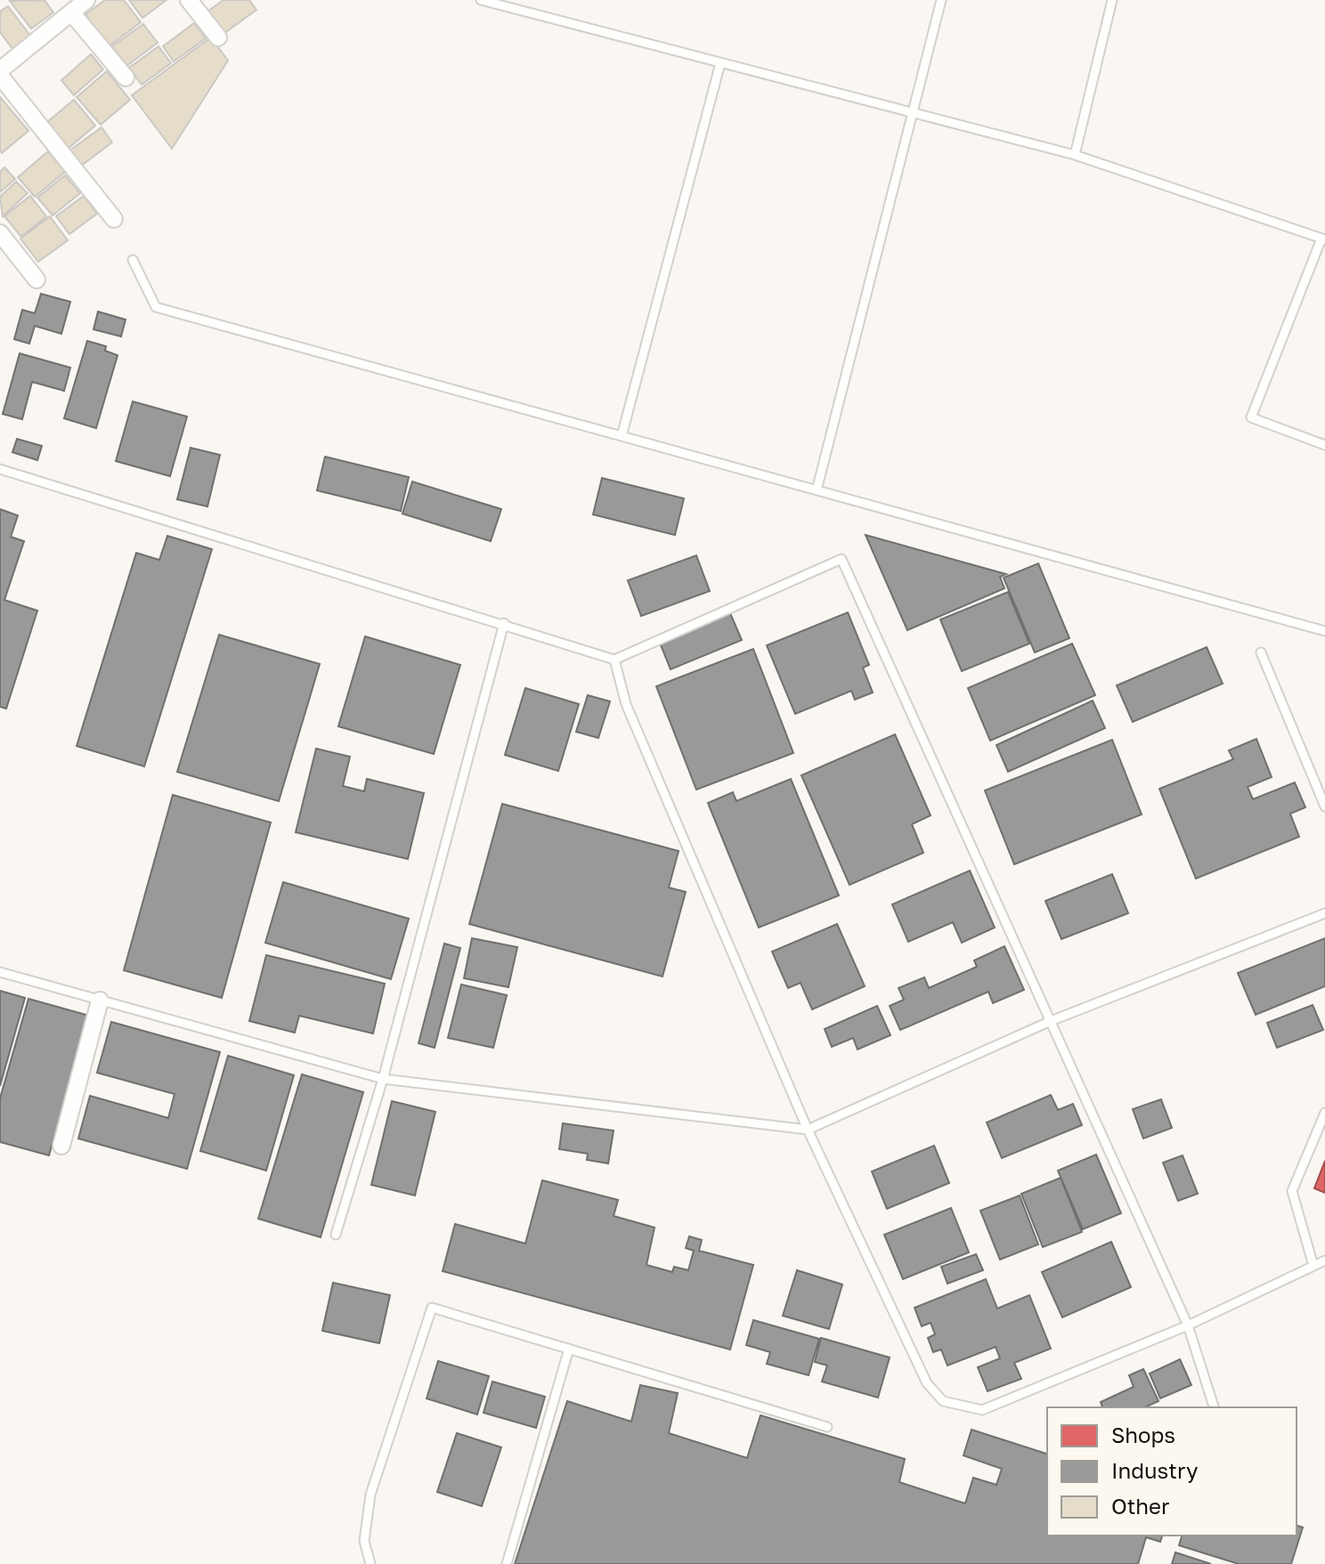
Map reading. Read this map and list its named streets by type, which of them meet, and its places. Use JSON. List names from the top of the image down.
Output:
{
  "legend": ["Shops", "Industry", "Other"]
}
